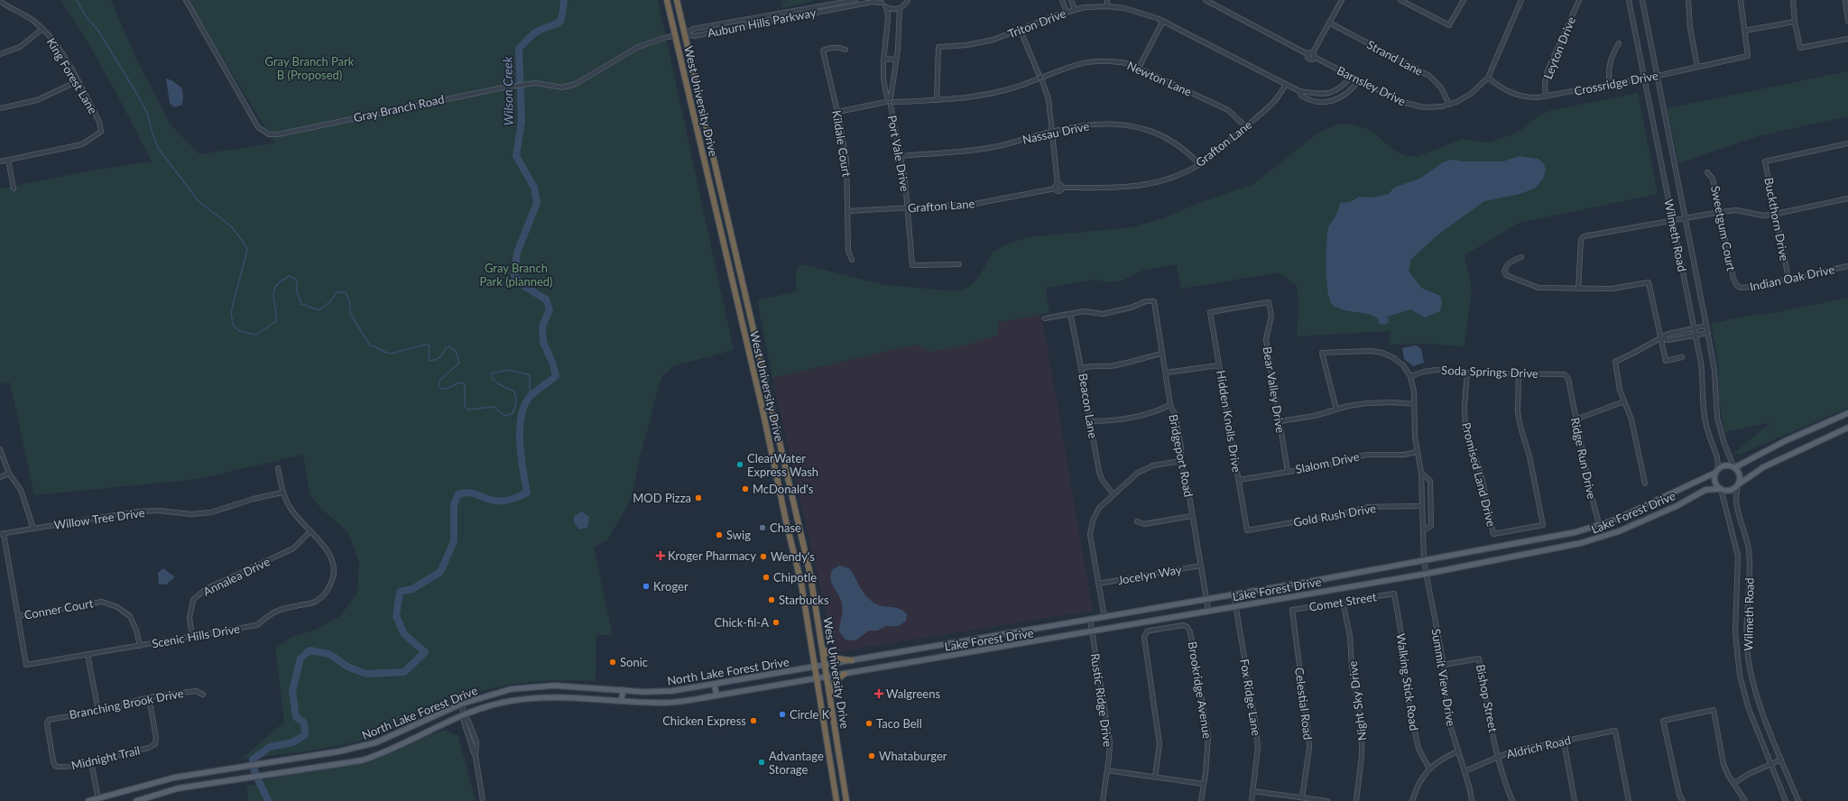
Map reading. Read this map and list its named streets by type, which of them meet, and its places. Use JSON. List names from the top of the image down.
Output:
{
  "streets": {
    "highway": ["West University Drive"],
    "main road": ["Lake Forest Drive", "North Lake Forest Drive"],
    "street": [
      "Auburn Hills Parkway",
      "Triton Drive",
      "Leyton Drive",
      "Strand Lane",
      "King Forest Lane",
      "Newton Lane",
      "Crossridge Drive",
      "Barnsley Drive",
      "Gray Branch Road",
      "Nassau Drive",
      "Kildale Court",
      "Grafton Lane",
      "Port Vale Drive",
      "Buckthorn Drive",
      "Sweetgum Court",
      "Wilmeth Road",
      "Indian Oak Drive",
      "Soda Springs Drive",
      "Bear Valley Drive",
      "Beacon Lane",
      "Hidden Knolls Drive",
      "Bridgeport Road",
      "Ridge Run Drive",
      "Slalom Drive",
      "Promised Land Drive",
      "Gold Rush Drive",
      "Willow Tree Drive",
      "Jocelyn Way",
      "Annalea Drive",
      "Comet Street",
      "Conner Court",
      "Scenic Hills Drive",
      "Summit View Drive",
      "Walking Stick Road",
      "Brookridge Avenue",
      "Fox Ridge Lane",
      "Bishop Street",
      "Rustic Ridge Drive",
      "Night Sky Drive",
      "Branching Brook Drive",
      "Celestial Road",
      "Aldrich Road",
      "Midnight Trail"
    ]
  },
  "crossings": [
    ["Auburn Hills Parkway", "West University Drive"],
    ["Triton Drive", "Barnsley Drive"],
    ["Triton Drive", "Grafton Lane"],
    ["Leyton Drive", "Crossridge Drive"],
    ["Strand Lane", "Barnsley Drive"],
    ["Newton Lane", "Grafton Lane"],
    ["Crossridge Drive", "Barnsley Drive"],
    ["Crossridge Drive", "Wilmeth Road"],
    ["West University Drive", "Gray Branch Road"],
    ["West University Drive", "Lake Forest Drive"],
    ["West University Drive", "North Lake Forest Drive"],
    ["Nassau Drive", "Grafton Lane"],
    ["Nassau Drive", "Port Vale Drive"],
    ["Kildale Court", "Grafton Lane"],
    ["Grafton Lane", "Port Vale Drive"],
    ["Buckthorn Drive", "Indian Oak Drive"],
    ["Sweetgum Court", "Indian Oak Drive"],
    ["Wilmeth Road", "Lake Forest Drive"],
    ["Soda Springs Drive", "Ridge Run Drive"],
    ["Soda Springs Drive", "Promised Land Drive"],
    ["Soda Springs Drive", "Summit View Drive"],
    ["Bear Valley Drive", "Hidden Knolls Drive"],
    ["Bear Valley Drive", "Slalom Drive"],
    ["Beacon Lane", "Bridgeport Road"],
    ["Hidden Knolls Drive", "Slalom Drive"],
    ["Hidden Knolls Drive", "Gold Rush Drive"],
    ["Bridgeport Road", "Lake Forest Drive"],
    ["Bridgeport Road", "Jocelyn Way"],
    ["Ridge Run Drive", "Lake Forest Drive"],
    ["Slalom Drive", "Summit View Drive"],
    ["Lake Forest Drive", "North Lake Forest Drive"],
    ["Lake Forest Drive", "Summit View Drive"],
    ["Lake Forest Drive", "Fox Ridge Lane"],
    ["Lake Forest Drive", "Rustic Ridge Drive"],
    ["Gold Rush Drive", "Summit View Drive"],
    ["Annalea Drive", "Scenic Hills Drive"],
    ["Comet Street", "Walking Stick Road"],
    ["Comet Street", "Night Sky Drive"],
    ["Comet Street", "Celestial Road"],
    ["Conner Court", "Scenic Hills Drive"],
    ["Summit View Drive", "Bishop Street"],
    ["Summit View Drive", "Aldrich Road"],
    ["Bishop Street", "Aldrich Road"],
    ["Branching Brook Drive", "Midnight Trail"]
  ],
  "water": ["Wilson Creek"],
  "parks": ["Gray Branch Park B (Proposed)", "Gray Branch Park (planned)"],
  "places": {
    "other": [
      "ClearWater Express Wash",
      "McDonald's",
      "MOD Pizza",
      "Chase",
      "Swig",
      "Wendy's",
      "Chipotle",
      "Kroger",
      "Starbucks",
      "Chick-fil-A",
      "Sonic",
      "Circle K",
      "Chicken Express",
      "Taco Bell",
      "Whataburger",
      "Advantage Storage"
    ],
    "health": ["Kroger Pharmacy", "Walgreens"]
  }
}
